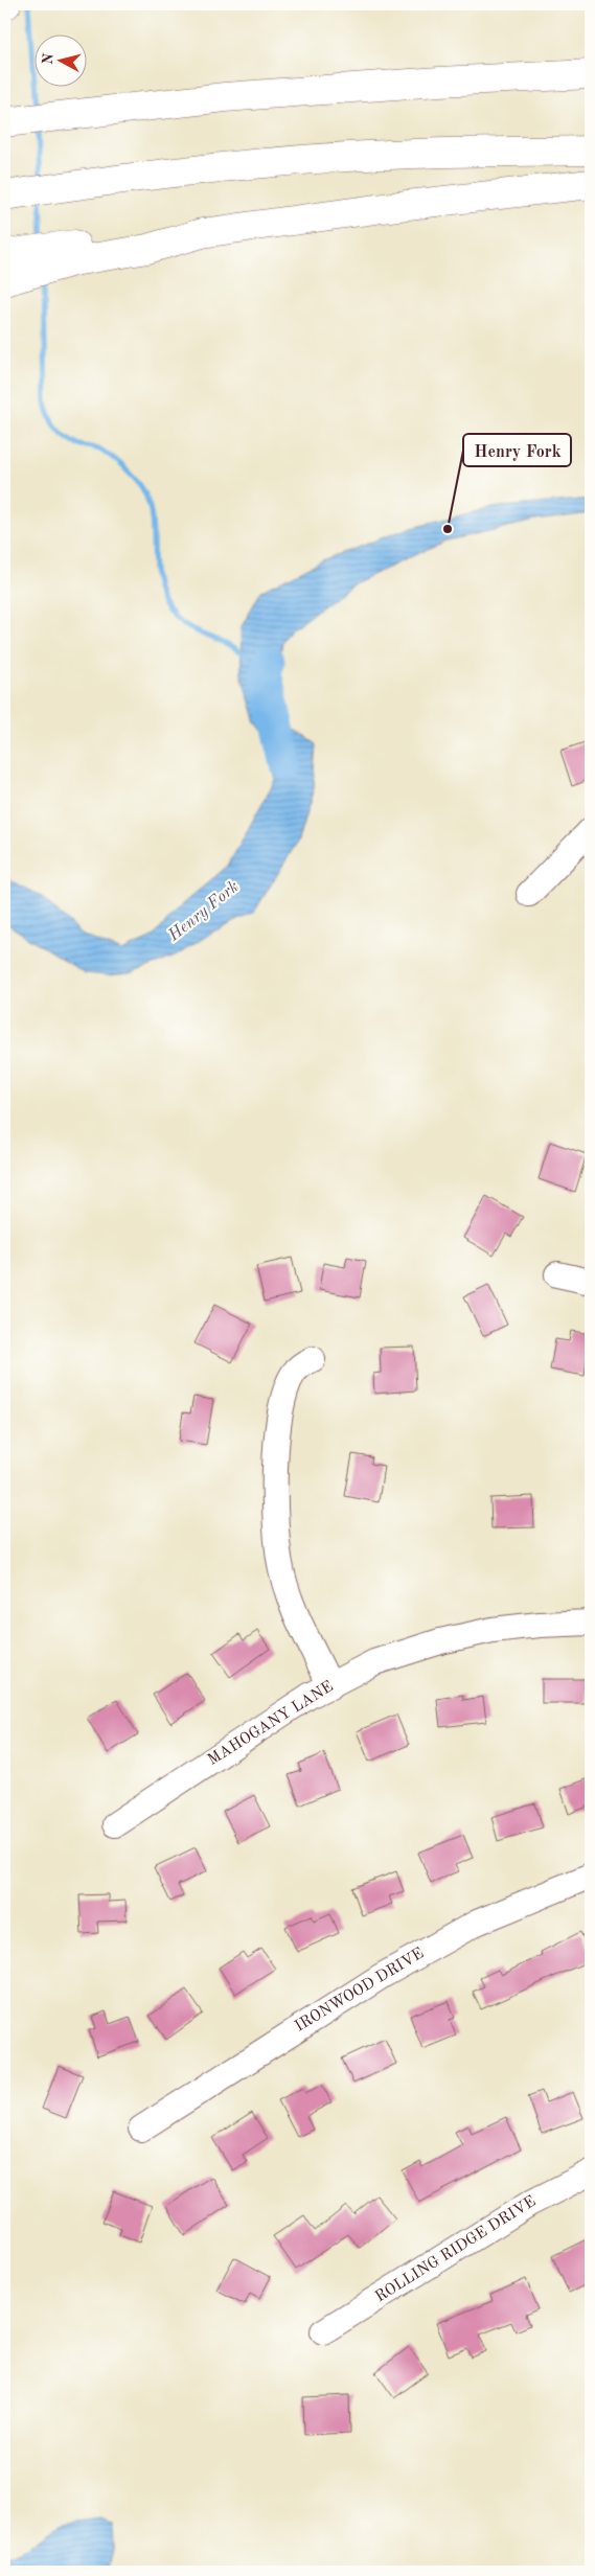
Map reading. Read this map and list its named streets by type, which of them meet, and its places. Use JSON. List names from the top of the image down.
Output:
{
  "streets": {
    "street": ["MAHOGANY LANE", "IRONWOOD DRIVE", "ROLLING RIDGE DRIVE"]
  },
  "water": ["Henry Fork"],
  "places": ["Henry Fork"],
  "north": "left"
}
